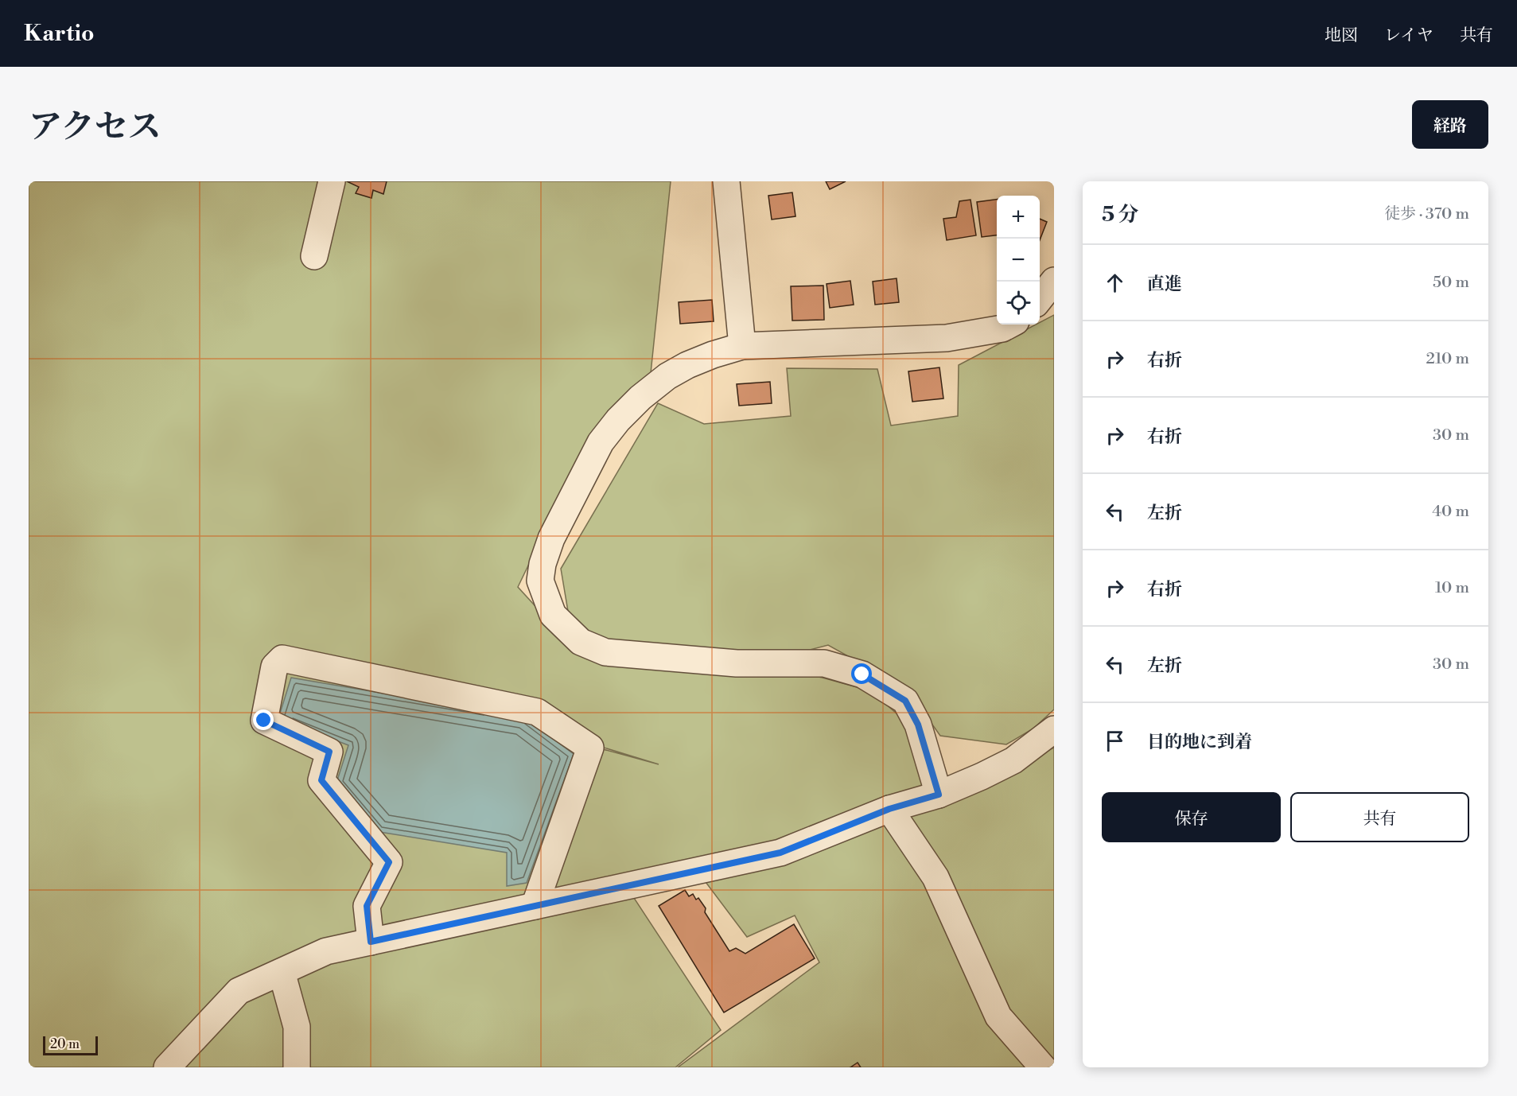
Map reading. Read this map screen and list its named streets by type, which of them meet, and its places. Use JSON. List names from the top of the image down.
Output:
{
  "scale_bar": "20 m",
  "page": {
    "header": "Kartio",
    "nav": ["地図", "レイヤ", "共有"],
    "title": "アクセス",
    "buttons": [
      "経路",
      ["保存", "共有"]
    ],
    "heading": ["5 分", "徒歩 · 370 m"],
    "map_buttons": ["+", "−"],
    "list": [
      ["直進", "50 m"],
      ["右折", "210 m"],
      ["右折", "30 m"],
      ["左折", "40 m"],
      ["右折", "10 m"],
      ["左折", "30 m"],
      "目的地に到着"
    ],
    "scale": "20 m"
  }
}
